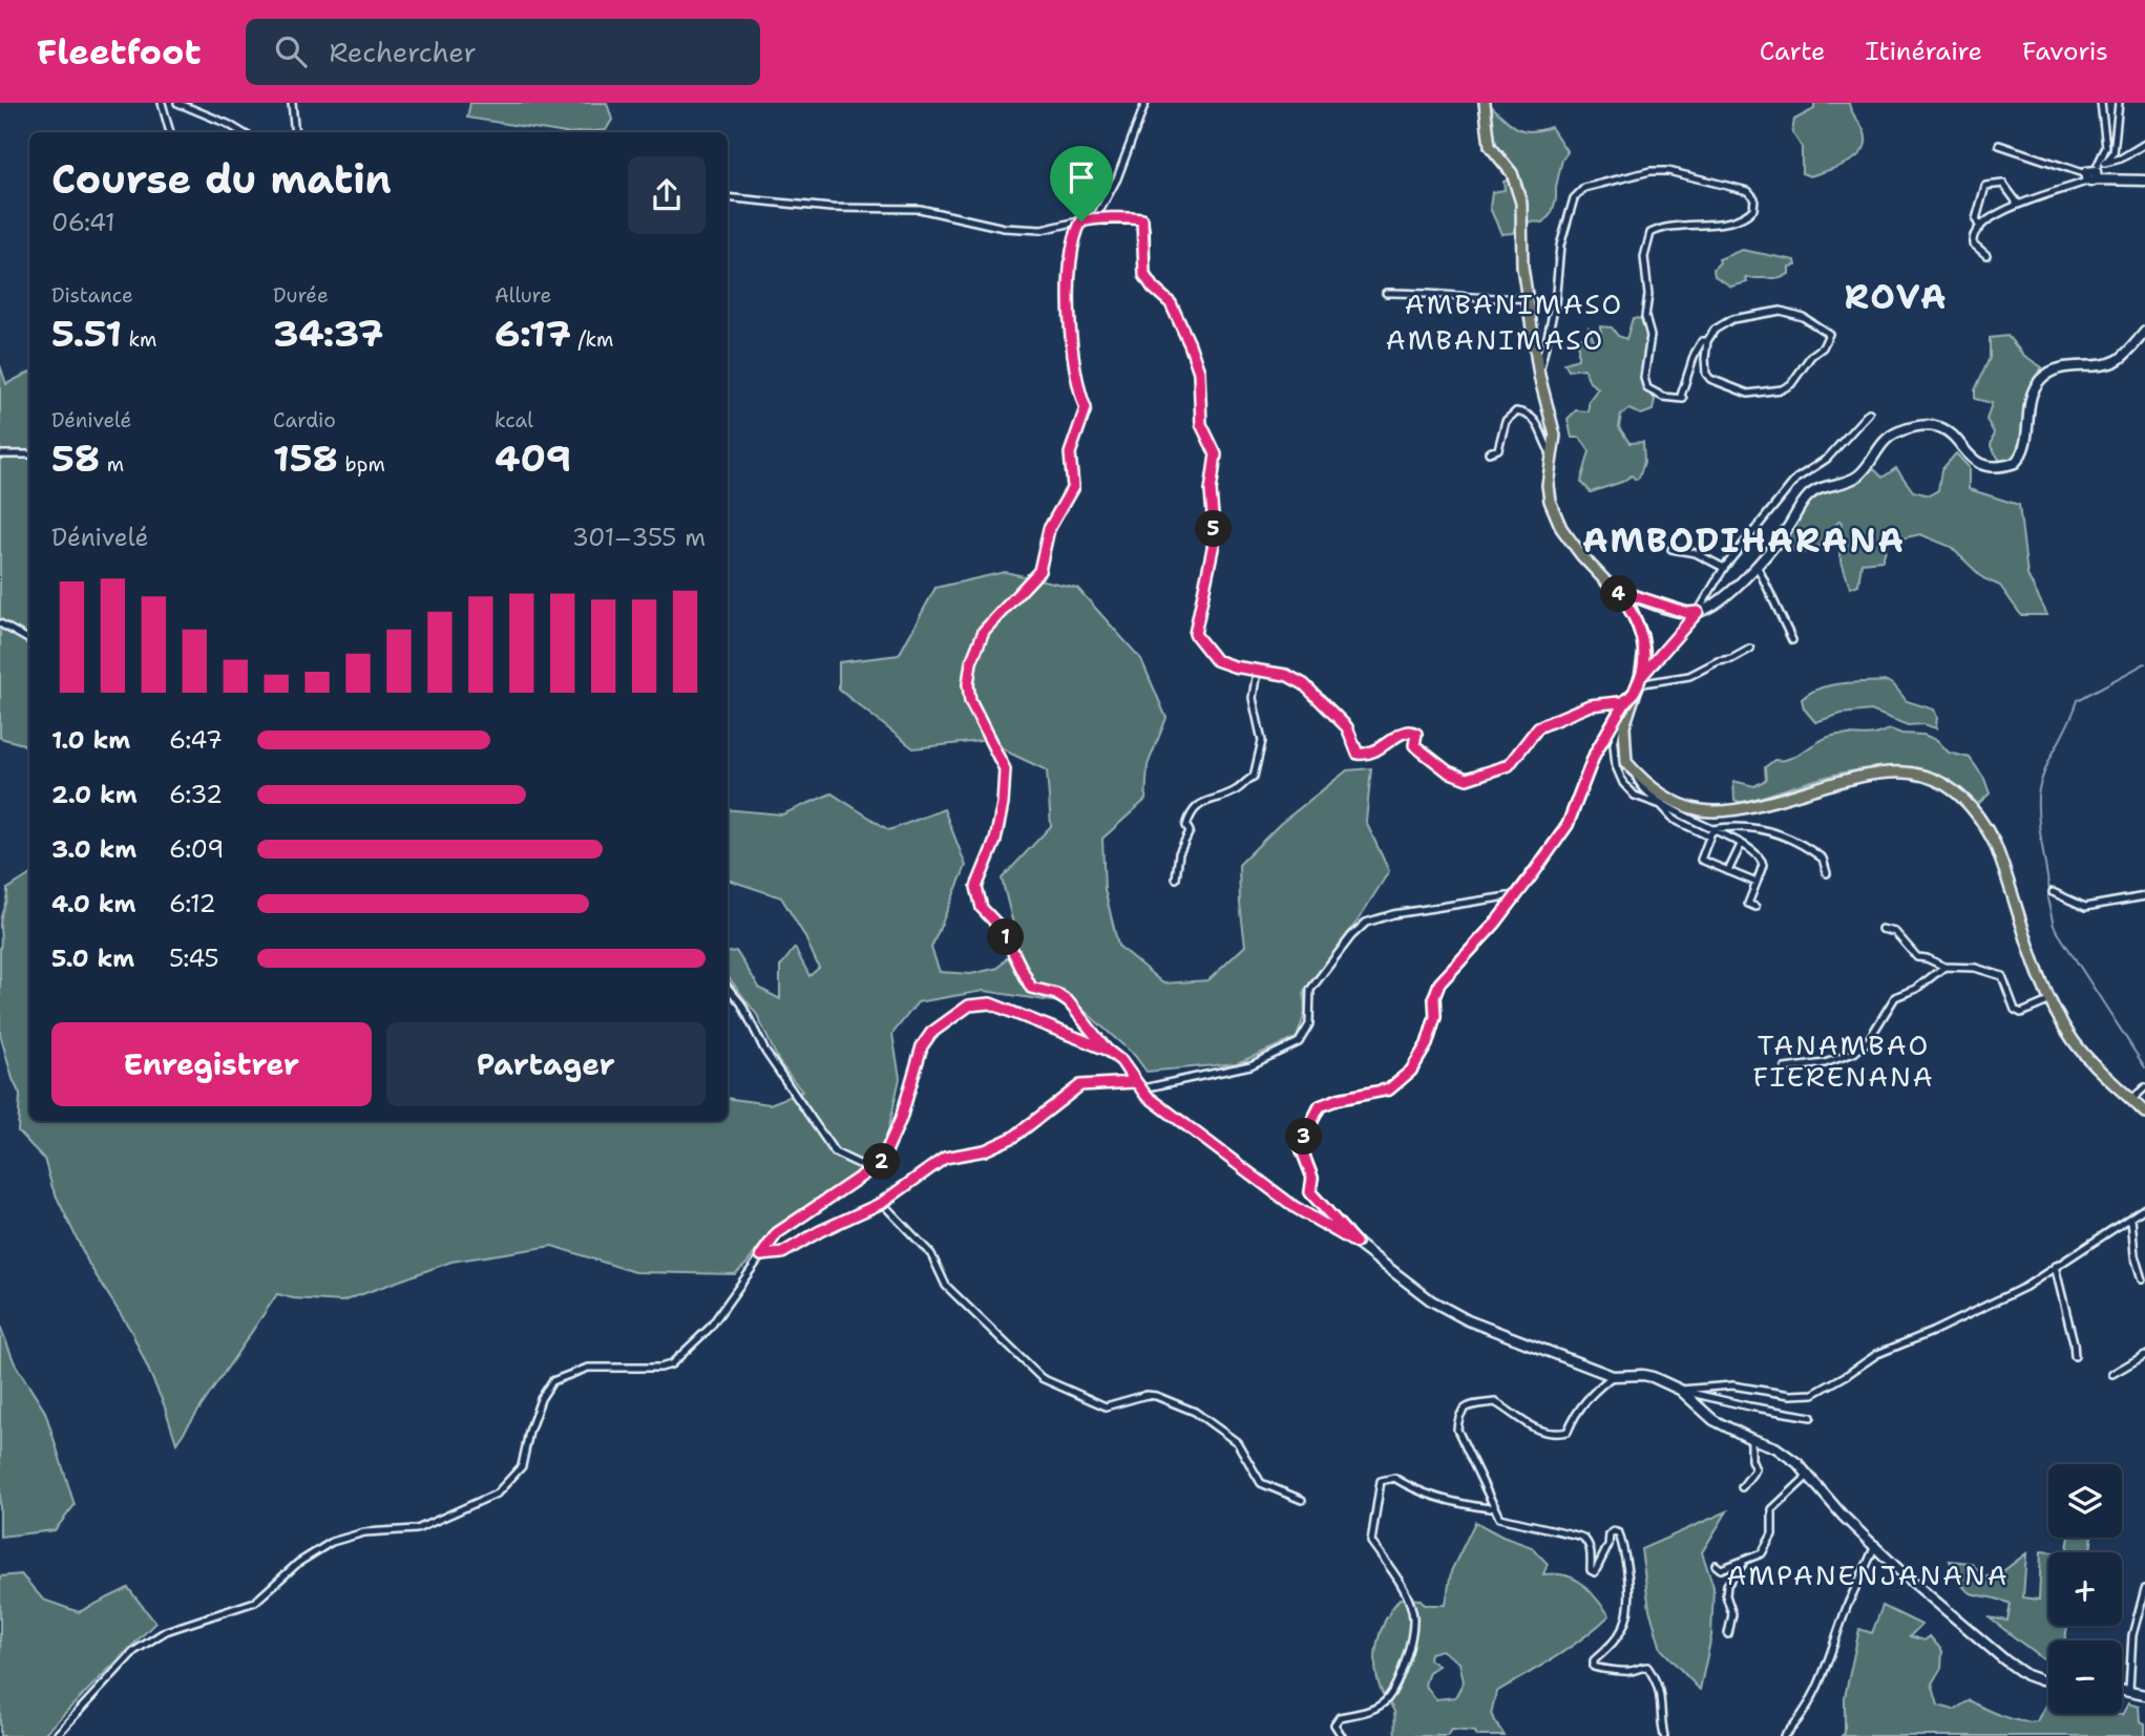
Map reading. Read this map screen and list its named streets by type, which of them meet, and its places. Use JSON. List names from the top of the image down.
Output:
{
  "districts": [
    "ROVA",
    "AMBANIMASO",
    "AMBANIMASO",
    "AMBODIHARANA",
    "TANAMBAO FIERENANA",
    "AMPANENJANANA"
  ],
  "page": {
    "header": "Fleetfoot",
    "search": "Rechercher",
    "nav": ["Carte", "Itinéraire", "Favoris"],
    "heading": ["Course du matin", "06:41"],
    "stats": [
      ["Distance", "5.51 km"],
      ["Durée", "34:37"],
      ["Allure", "6:17 /km"],
      ["Dénivelé", "58 m"],
      ["Cardio", "158 bpm"],
      ["kcal", "409"]
    ],
    "chart": ["Dénivelé", "301–355 m"],
    "pins": [
      "5",
      "4",
      "1",
      "3",
      "2"
    ],
    "list": [
      {
        "name": "1.0 km",
        "note": "6:47"
      },
      {
        "name": "2.0 km",
        "note": "6:32"
      },
      {
        "name": "3.0 km",
        "note": "6:09"
      },
      {
        "name": "4.0 km",
        "note": "6:12"
      },
      {
        "name": "5.0 km",
        "note": "5:45"
      }
    ],
    "buttons": ["Enregistrer", "Partager"],
    "map_buttons": ["+", "−"]
  }
}
